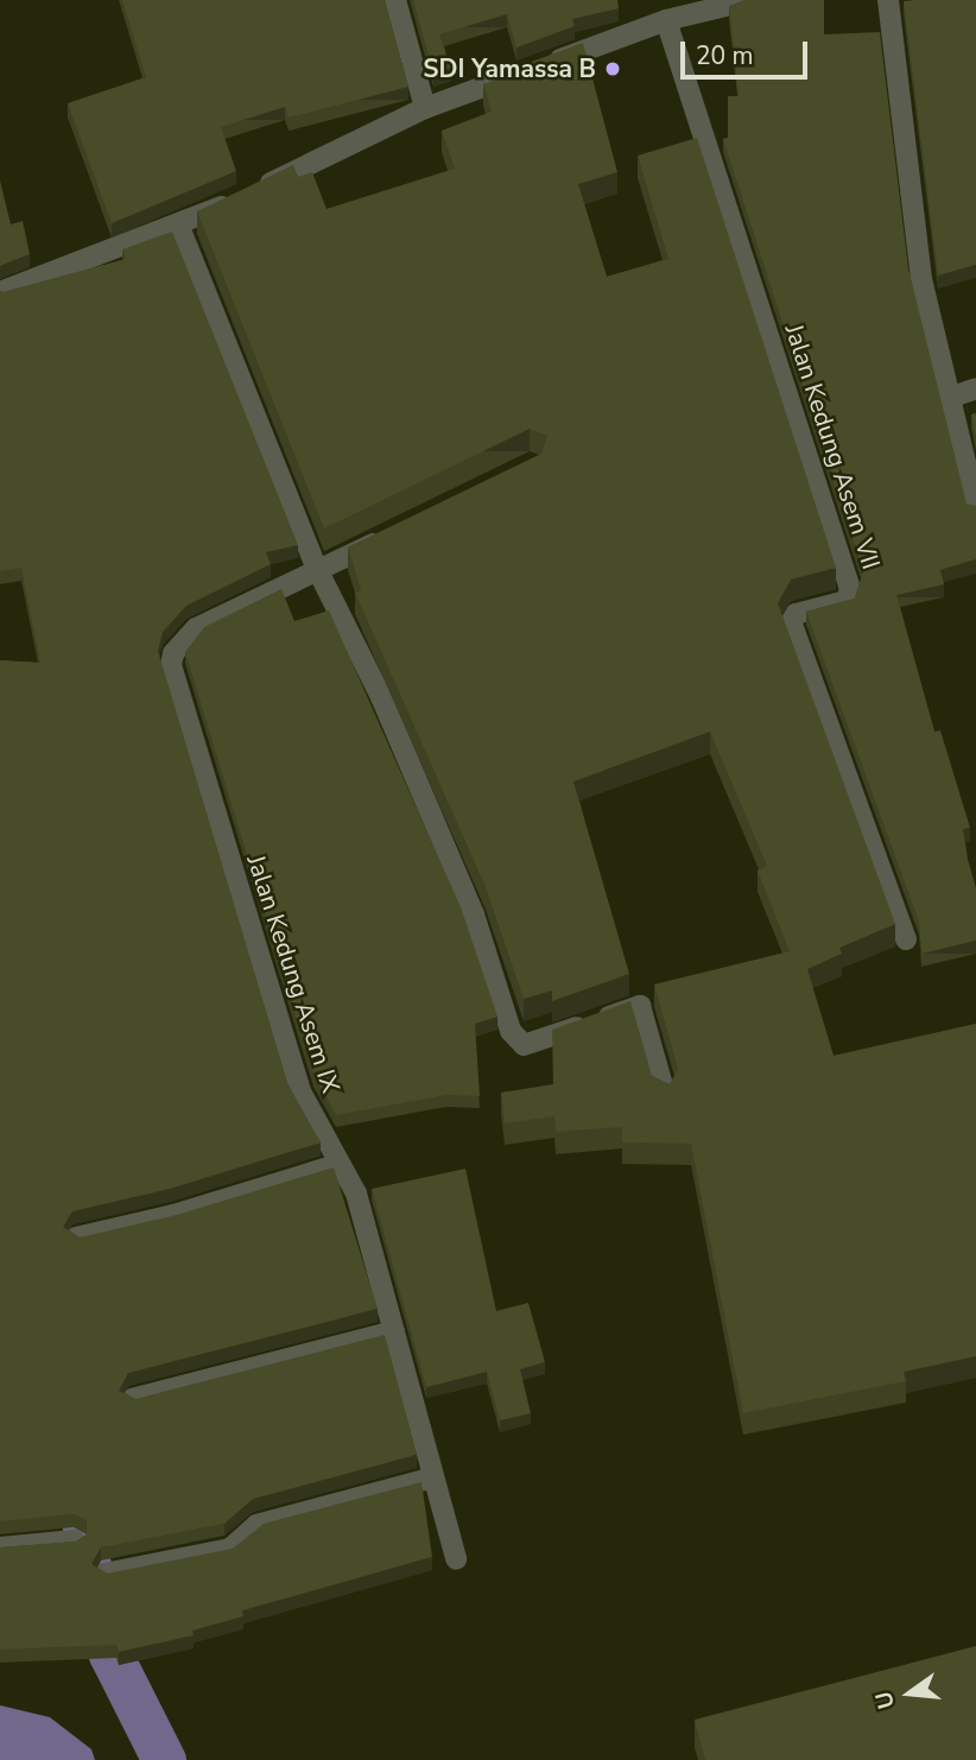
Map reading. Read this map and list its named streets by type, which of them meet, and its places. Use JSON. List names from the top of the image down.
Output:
{
  "streets": {
    "street": ["Jalan Kedung Asem VII", "Jalan Kedung Asem IX"]
  },
  "places": ["SDI Yamassa B"],
  "scale_bar": "20 m",
  "north": "left"
}
